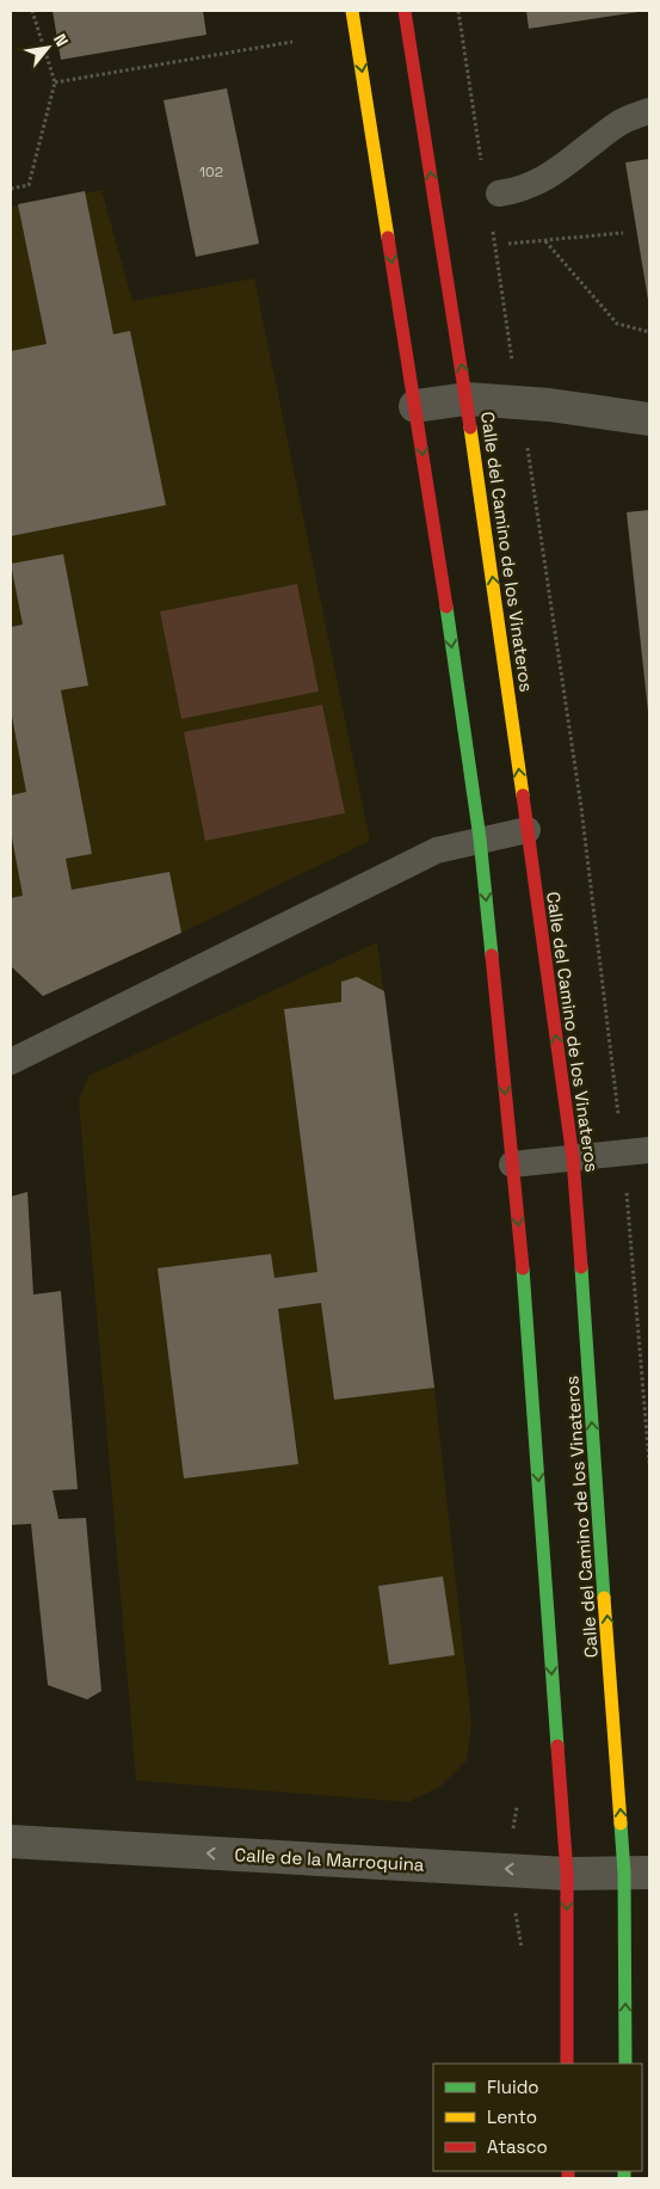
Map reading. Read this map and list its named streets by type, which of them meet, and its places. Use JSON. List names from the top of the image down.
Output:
{
  "streets": {
    "main road": ["Calle del Camino de los Vinateros"],
    "street": ["Calle de la Marroquina"]
  },
  "crossings": [
    ["Calle del Camino de los Vinateros", "Calle de la Marroquina"]
  ],
  "one_way": ["Calle de la Marroquina"],
  "house_numbers": ["102"],
  "legend": ["Fluido", "Lento", "Atasco"],
  "north": "top right"
}
